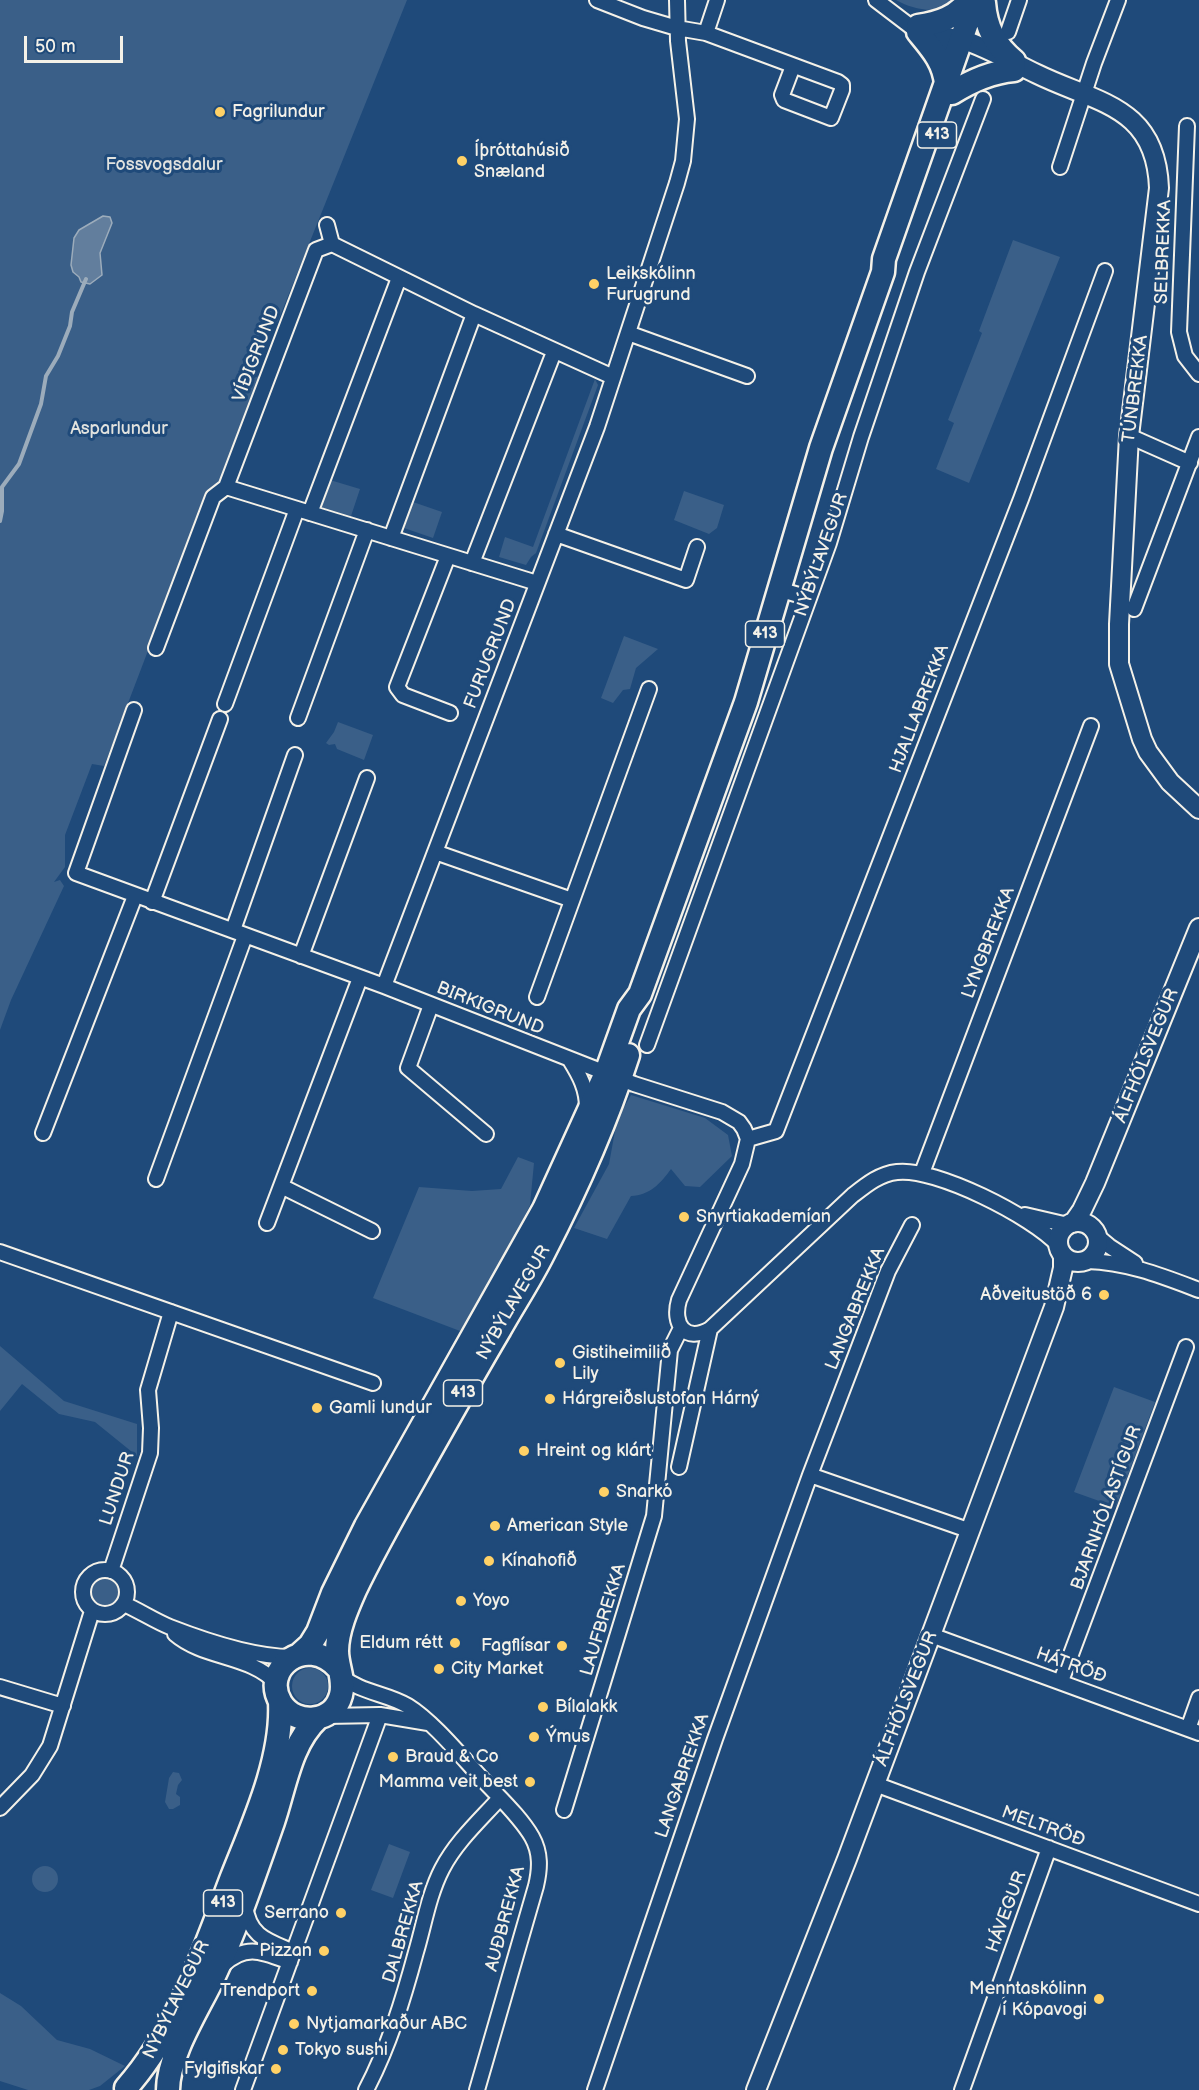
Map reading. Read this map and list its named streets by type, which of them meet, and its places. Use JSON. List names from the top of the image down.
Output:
{
  "streets": {
    "main road": ["413", "NÝBÝLAVEGUR"],
    "street": [
      "SELBREKKA",
      "VÍÐIGRUND",
      "TÚNBREKKA",
      "FURUGRUND",
      "HJALLABREKKA",
      "LYNGBREKKA",
      "BIRKIGRUND",
      "ÁLFHÓLSVEGUR",
      "LANGABREKKA",
      "LUNDUR",
      "BJARNHÓLASTÍGUR",
      "LAUFBREKKA",
      "HÁTRÖÐ",
      "MELTRÖÐ",
      "HÁVEGUR",
      "AUÐBREKKA",
      "DALBREKKA"
    ]
  },
  "crossings": [
    ["413", "NÝBÝLAVEGUR"],
    ["413", "AUÐBREKKA"],
    ["TÚNBREKKA", "NÝBÝLAVEGUR"],
    ["NÝBÝLAVEGUR", "BIRKIGRUND"],
    ["NÝBÝLAVEGUR", "AUÐBREKKA"],
    ["FURUGRUND", "BIRKIGRUND"],
    ["ÁLFHÓLSVEGUR", "HÁTRÖÐ"],
    ["ÁLFHÓLSVEGUR", "MELTRÖÐ"],
    ["BJARNHÓLASTÍGUR", "HÁTRÖÐ"],
    ["MELTRÖÐ", "HÁVEGUR"],
    ["AUÐBREKKA", "DALBREKKA"]
  ],
  "parks": ["Fossvogsdalur", "Asparlundur"],
  "places": [
    "Fagrilundur",
    "Íþróttahúsið Snæland",
    "Leikskólinn Furugrund",
    "Snyrtiakademían",
    "Aðveitustöð 6",
    "Gistiheimilið Lily",
    "Hárgreiðslustofan Hárný",
    "Gamli lundur",
    "Hreint og klárt",
    "Snarkó",
    "American Style",
    "Kínahofið",
    "Yoyo",
    "Eldum rétt",
    "Fagflísar",
    "City Market",
    "Bílalakk",
    "Ýmus",
    "Braud & Co",
    "Mamma veit best",
    "Serrano",
    "Pizzan",
    "Trendport",
    "Menntaskólinn í Kópavogi",
    "Nytjamarkaður ABC",
    "Tokyo sushi",
    "Fylgifiskar"
  ],
  "scale_bar": "50 m"
}
